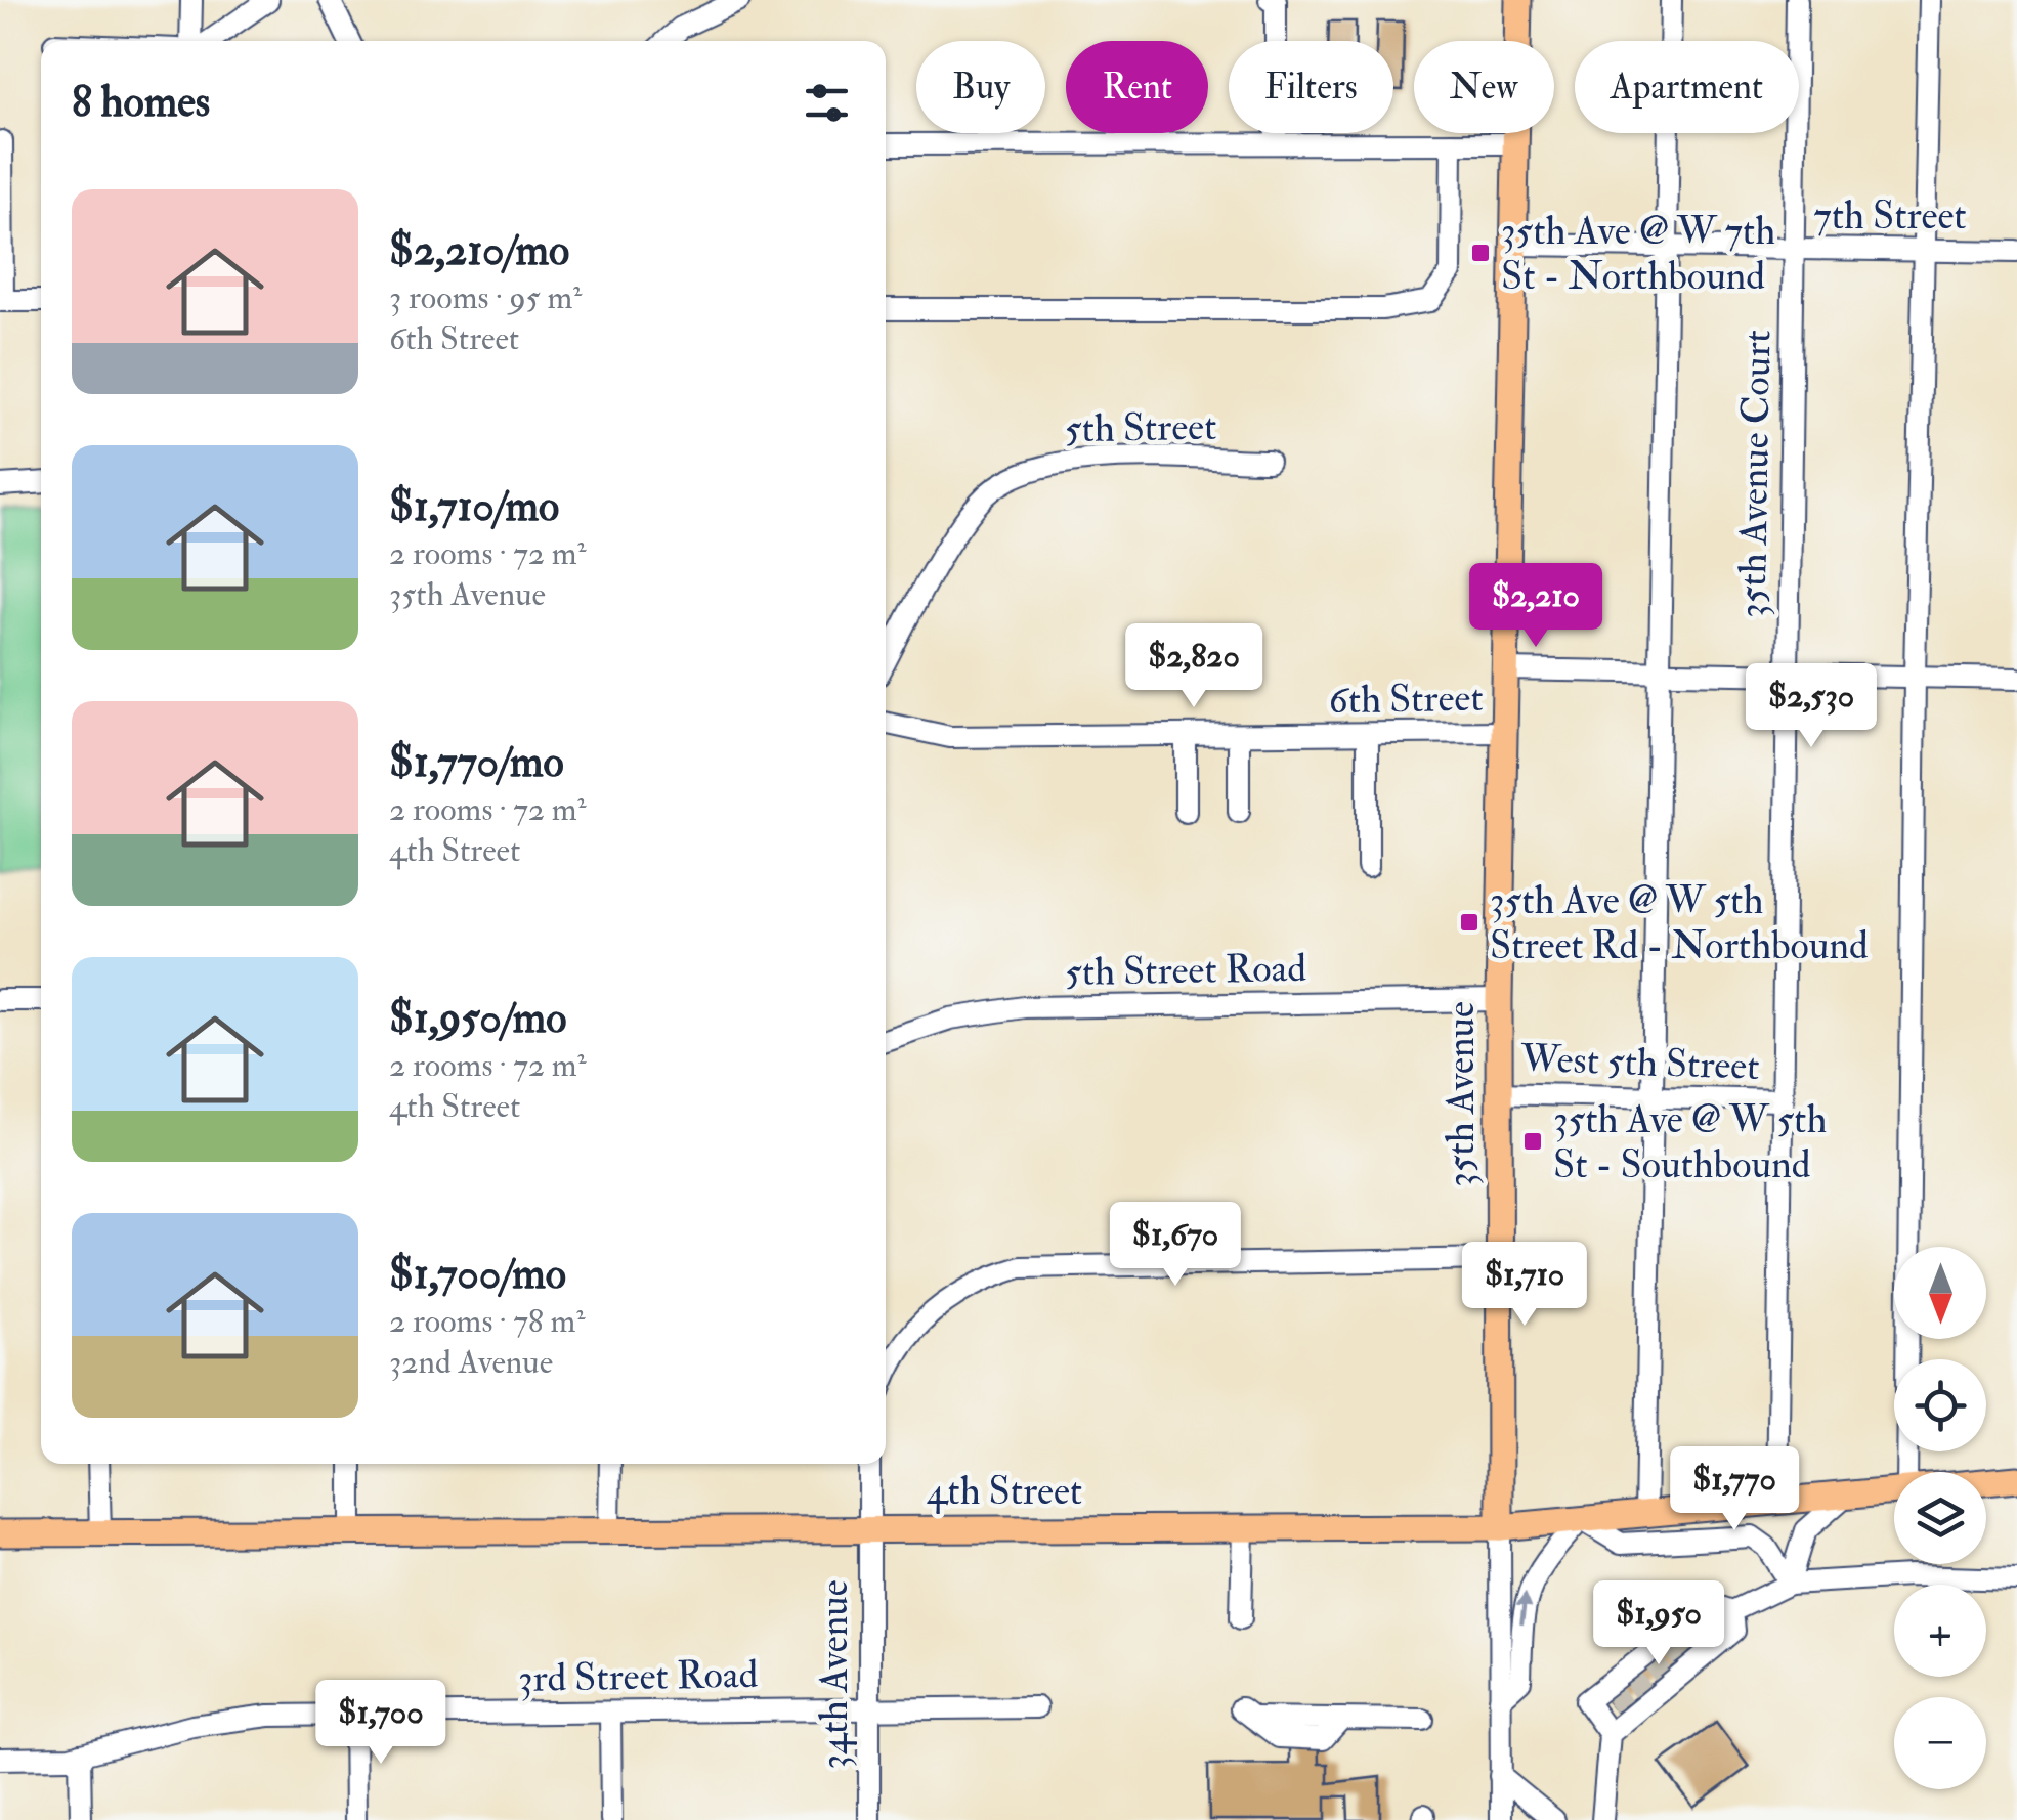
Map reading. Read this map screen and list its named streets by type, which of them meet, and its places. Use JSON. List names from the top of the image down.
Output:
{
  "streets": {
    "main road": ["35th Avenue", "4th Street"],
    "street": [
      "7th Street",
      "5th Street",
      "35th Avenue Court",
      "6th Street",
      "5th Street Road",
      "West 5th Street",
      "34th Avenue",
      "3rd Street Road"
    ]
  },
  "crossings": [
    ["7th Street", "35th Avenue Court"],
    ["7th Street", "35th Avenue"],
    ["35th Avenue Court", "6th Street"],
    ["35th Avenue Court", "West 5th Street"],
    ["35th Avenue Court", "4th Street"],
    ["6th Street", "35th Avenue"],
    ["5th Street Road", "35th Avenue"],
    ["West 5th Street", "35th Avenue"],
    ["35th Avenue", "4th Street"],
    ["4th Street", "34th Avenue"],
    ["34th Avenue", "3rd Street Road"]
  ],
  "places": {
    "transit": ["35th Ave @ W 7th St - Northbound", "35th Ave @ W 5th Street Rd - Northbound", "35th Ave @ W 5th St - Southbound"]
  },
  "north": "bottom",
  "page": {
    "chip": [
      "Buy",
      "Rent",
      "Filters",
      "New",
      "Apartment"
    ],
    "heading": "8 homes",
    "list": [
      {
        "name": "$2,210/mo",
        "note": "3 rooms · 95 m² · 6th Street"
      },
      {
        "name": "$1,710/mo",
        "note": "2 rooms · 72 m² · 35th Avenue"
      },
      {
        "name": "$1,770/mo",
        "note": "2 rooms · 72 m² · 4th Street"
      },
      {
        "name": "$1,950/mo",
        "note": "2 rooms · 72 m² · 4th Street"
      },
      {
        "name": "$1,700/mo",
        "note": "2 rooms · 78 m² · 32nd Avenue"
      }
    ],
    "price": [
      "$2,210",
      "$2,820",
      "$2,530",
      "$1,670",
      "$1,710",
      "$1,770",
      "$1,950",
      "$1,700"
    ],
    "map_buttons": ["+", "−"]
  }
}
